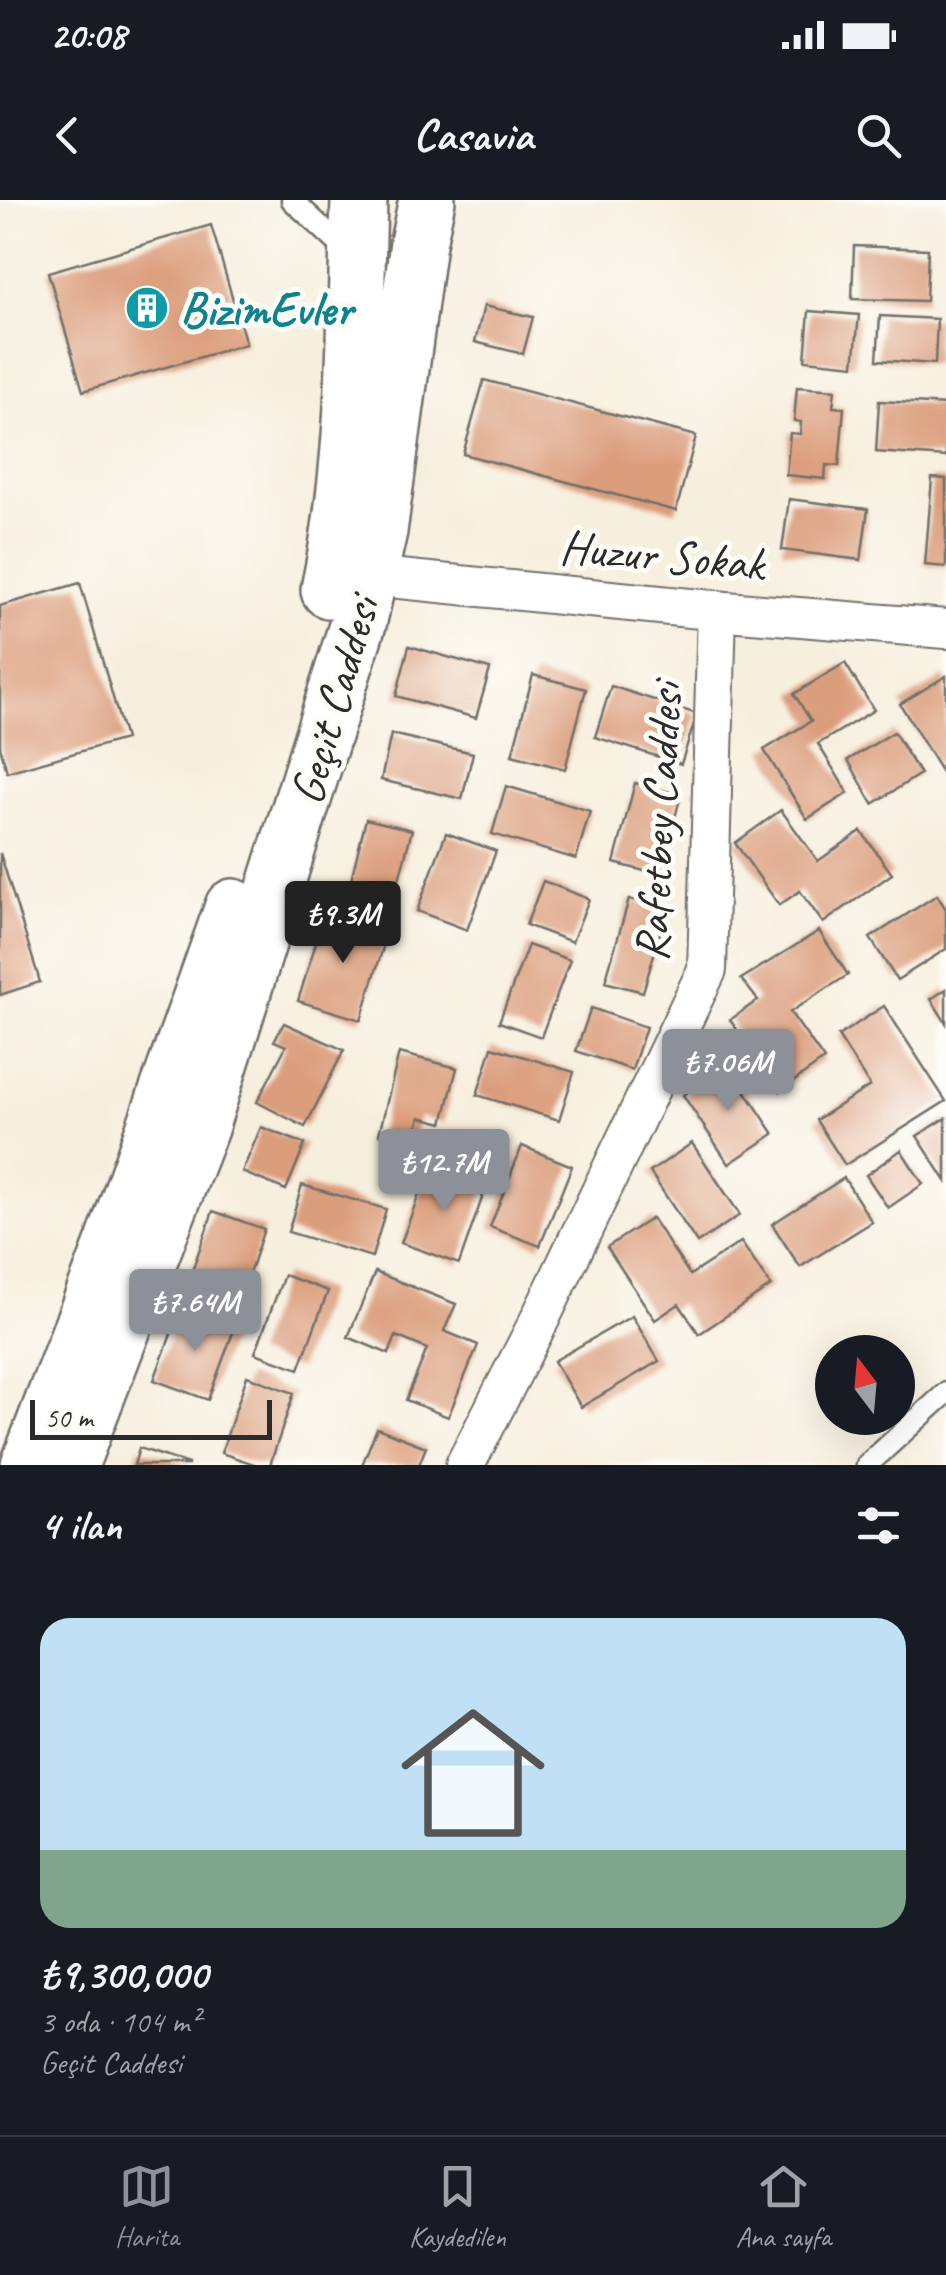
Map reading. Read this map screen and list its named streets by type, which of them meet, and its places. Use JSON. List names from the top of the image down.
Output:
{
  "streets": {
    "main road": ["Geçit Caddesi"],
    "street": ["Huzur Sokak", "Rafetbey Caddesi"]
  },
  "crossings": [
    ["Huzur Sokak", "Geçit Caddesi"],
    ["Huzur Sokak", "Rafetbey Caddesi"]
  ],
  "places": {
    "building": ["BizimEvler"]
  },
  "scale_bar": "50 m",
  "north": "top",
  "page": {
    "status": "20:08",
    "header": "Casavia",
    "price": [
      "₺9.3M",
      "₺7.06M",
      "₺12.7M",
      "₺7.64M"
    ],
    "scale": "50 m",
    "heading": "4 ilan",
    "list": [
      {
        "name": "₺9,300,000",
        "note": "3 oda · 104 m² · Geçit Caddesi"
      }
    ],
    "tabs": ["Harita", "Kaydedilen", "Ana sayfa"]
  }
}
